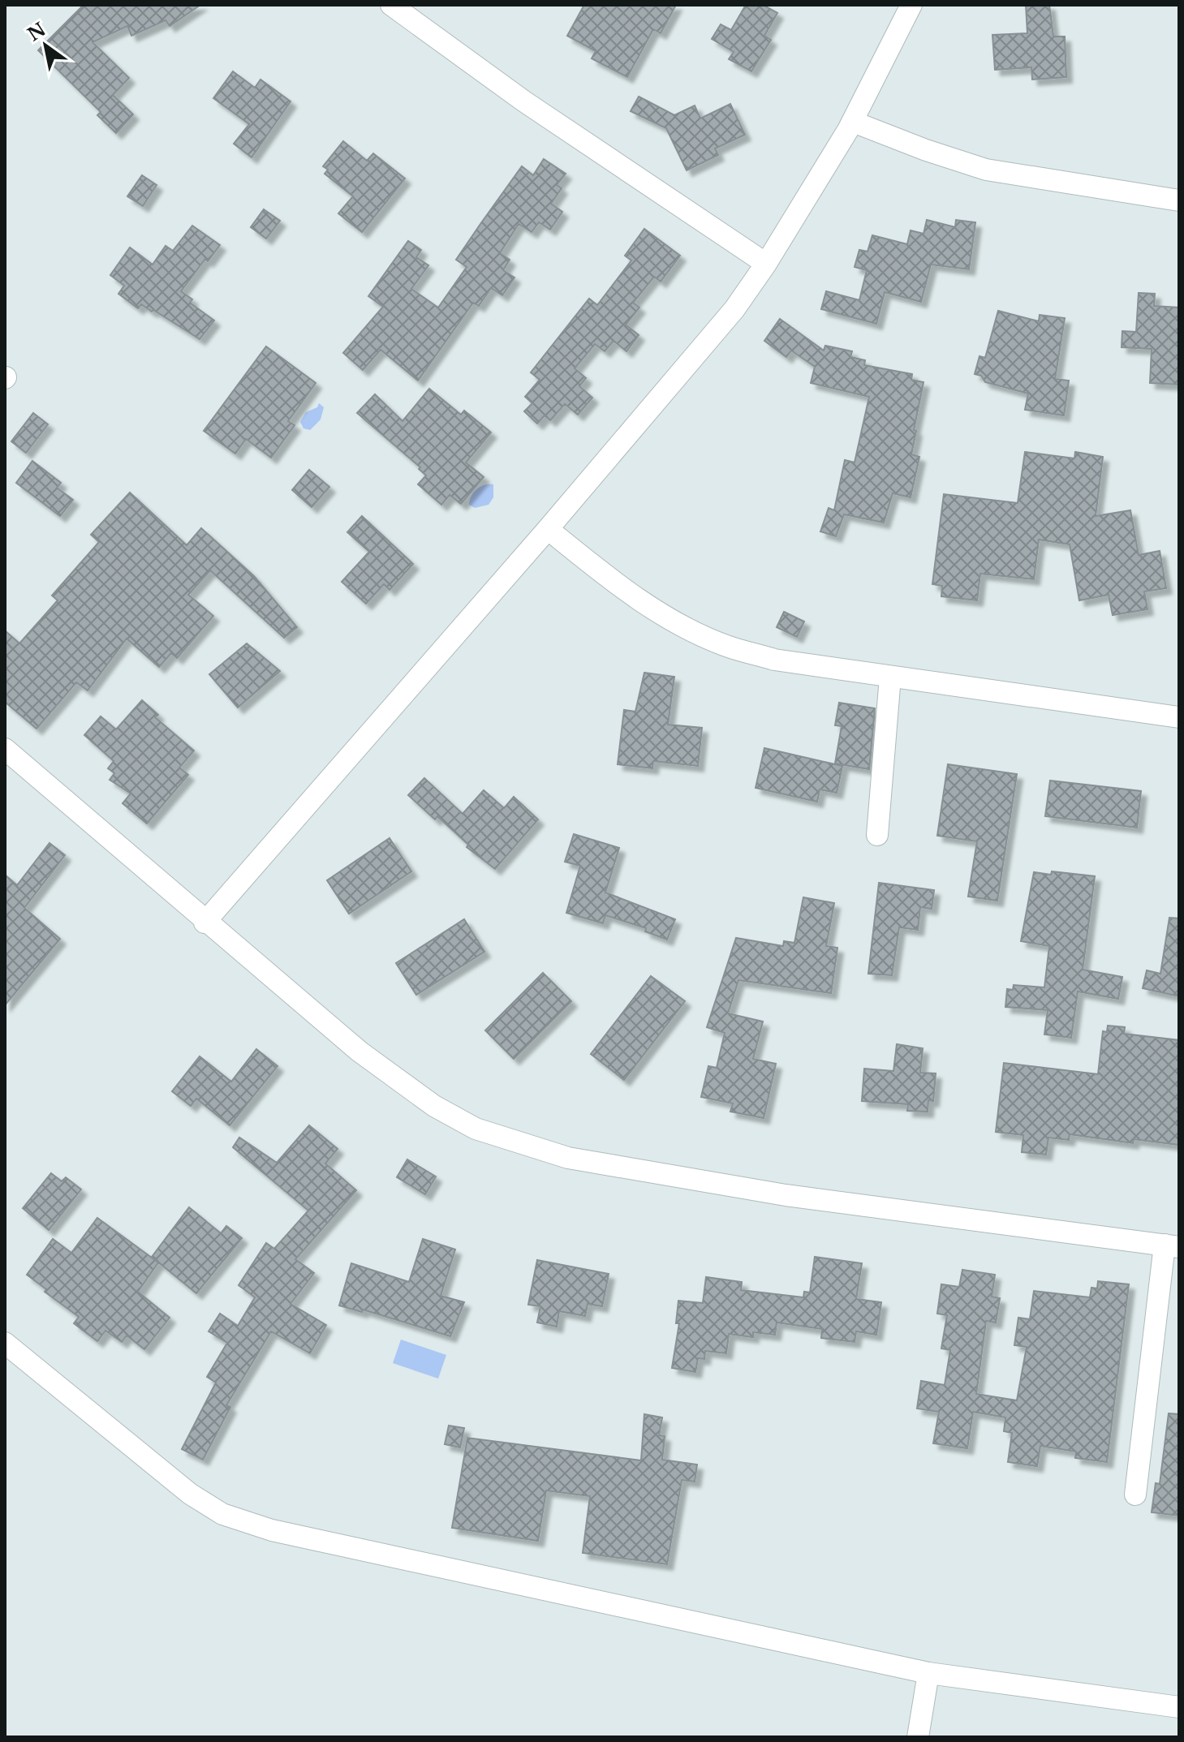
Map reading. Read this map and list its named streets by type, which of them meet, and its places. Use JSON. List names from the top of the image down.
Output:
{
  "north": "top left"
}
